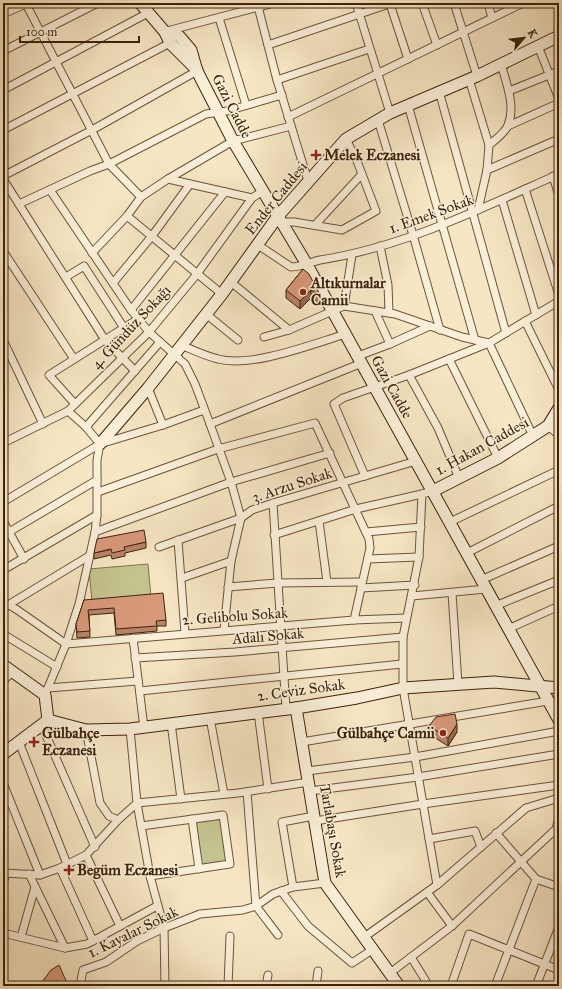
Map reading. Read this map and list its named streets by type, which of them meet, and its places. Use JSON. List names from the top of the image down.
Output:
{
  "streets": {
    "main road": [
      "Gazi Cadde",
      "Ender Caddesi",
      "1. Hakan Caddesi",
      "2. Ceviz Sokak",
      "Tarlabaşı Sokak"
    ],
    "street": [
      "1. Emek Sokak",
      "4. Gündüz Sokağı",
      "3. Arzu Sokak",
      "2. Gelibolu Sokak",
      "Adalı Sokak",
      "1. Kayalar Sokak"
    ]
  },
  "crossings": [
    ["Gazi Cadde", "Ender Caddesi"],
    ["Gazi Cadde", "1. Emek Sokak"],
    ["Gazi Cadde", "1. Hakan Caddesi"],
    ["Gazi Cadde", "3. Arzu Sokak"],
    ["Gazi Cadde", "2. Ceviz Sokak"],
    ["Ender Caddesi", "1. Emek Sokak"],
    ["3. Arzu Sokak", "2. Gelibolu Sokak"],
    ["2. Ceviz Sokak", "Tarlabaşı Sokak"],
    ["Tarlabaşı Sokak", "1. Kayalar Sokak"]
  ],
  "places": {
    "health": ["Melek Eczanesi", "Gülbahçe Eczanesi", "Begüm Eczanesi"],
    "other": ["Altıkurnalar Camii", "Gülbahçe Camii"]
  },
  "scale_bar": "100 m",
  "north": "top right"
}
